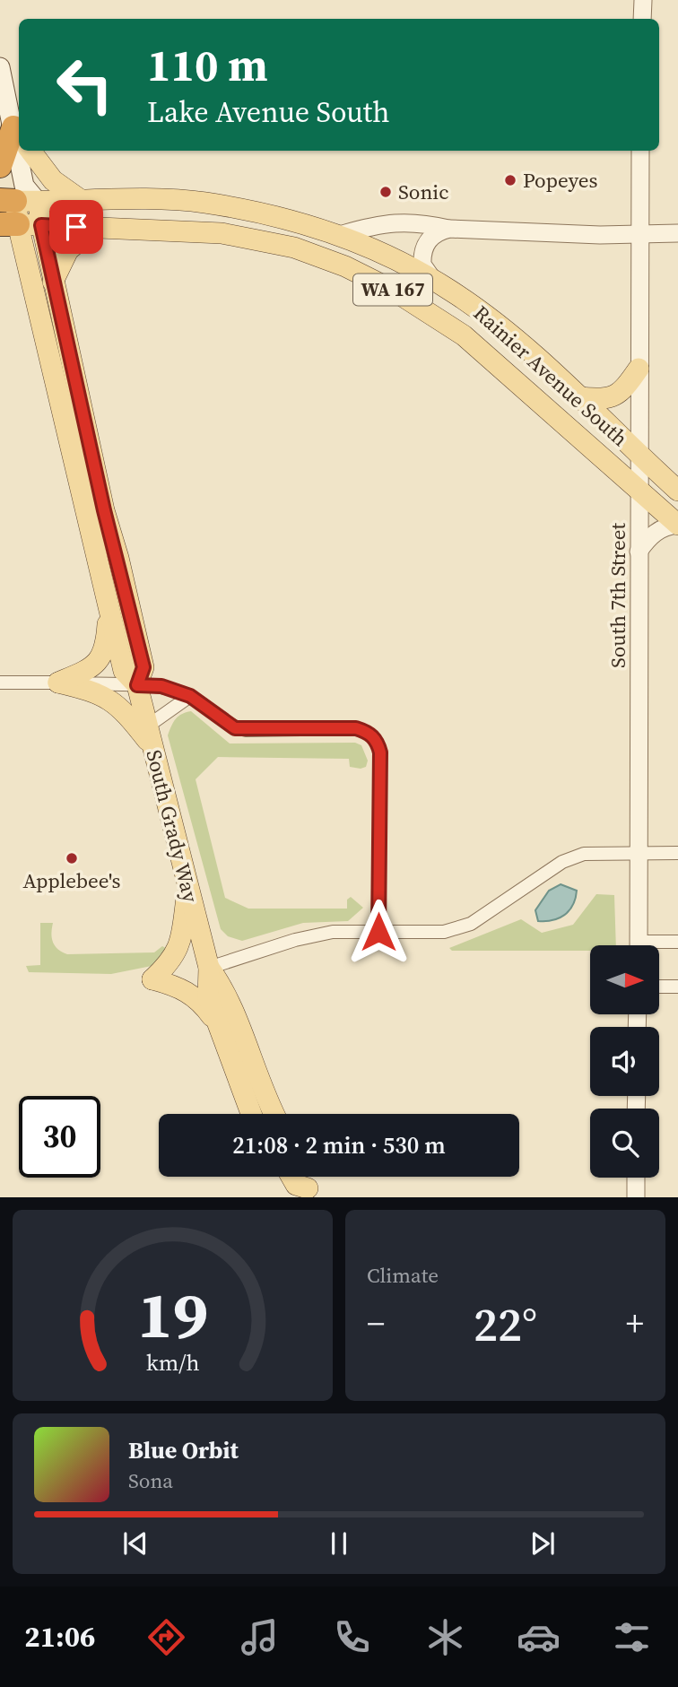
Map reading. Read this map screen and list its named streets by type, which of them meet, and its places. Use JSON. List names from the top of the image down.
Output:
{
  "streets": {
    "main road": ["WA 167", "Rainier Avenue South", "South Grady Way"],
    "street": ["South 7th Street"]
  },
  "crossings": [
    ["Rainier Avenue South", "South 7th Street"],
    ["Rainier Avenue South", "South Grady Way"]
  ],
  "places": ["Popeyes", "Sonic", "Applebee's"],
  "north": "right",
  "page": {
    "turn": ["110 m", "Lake Avenue South"],
    "limit": "30",
    "trip": "21:08 · 2 min · 530 m",
    "tile": "Climate",
    "heat": ["−", "22°", "+"],
    "song": ["Blue Orbit", "Sona"],
    "tabs": "21:06",
    "gauge": ["19", "km/h"]
  }
}
